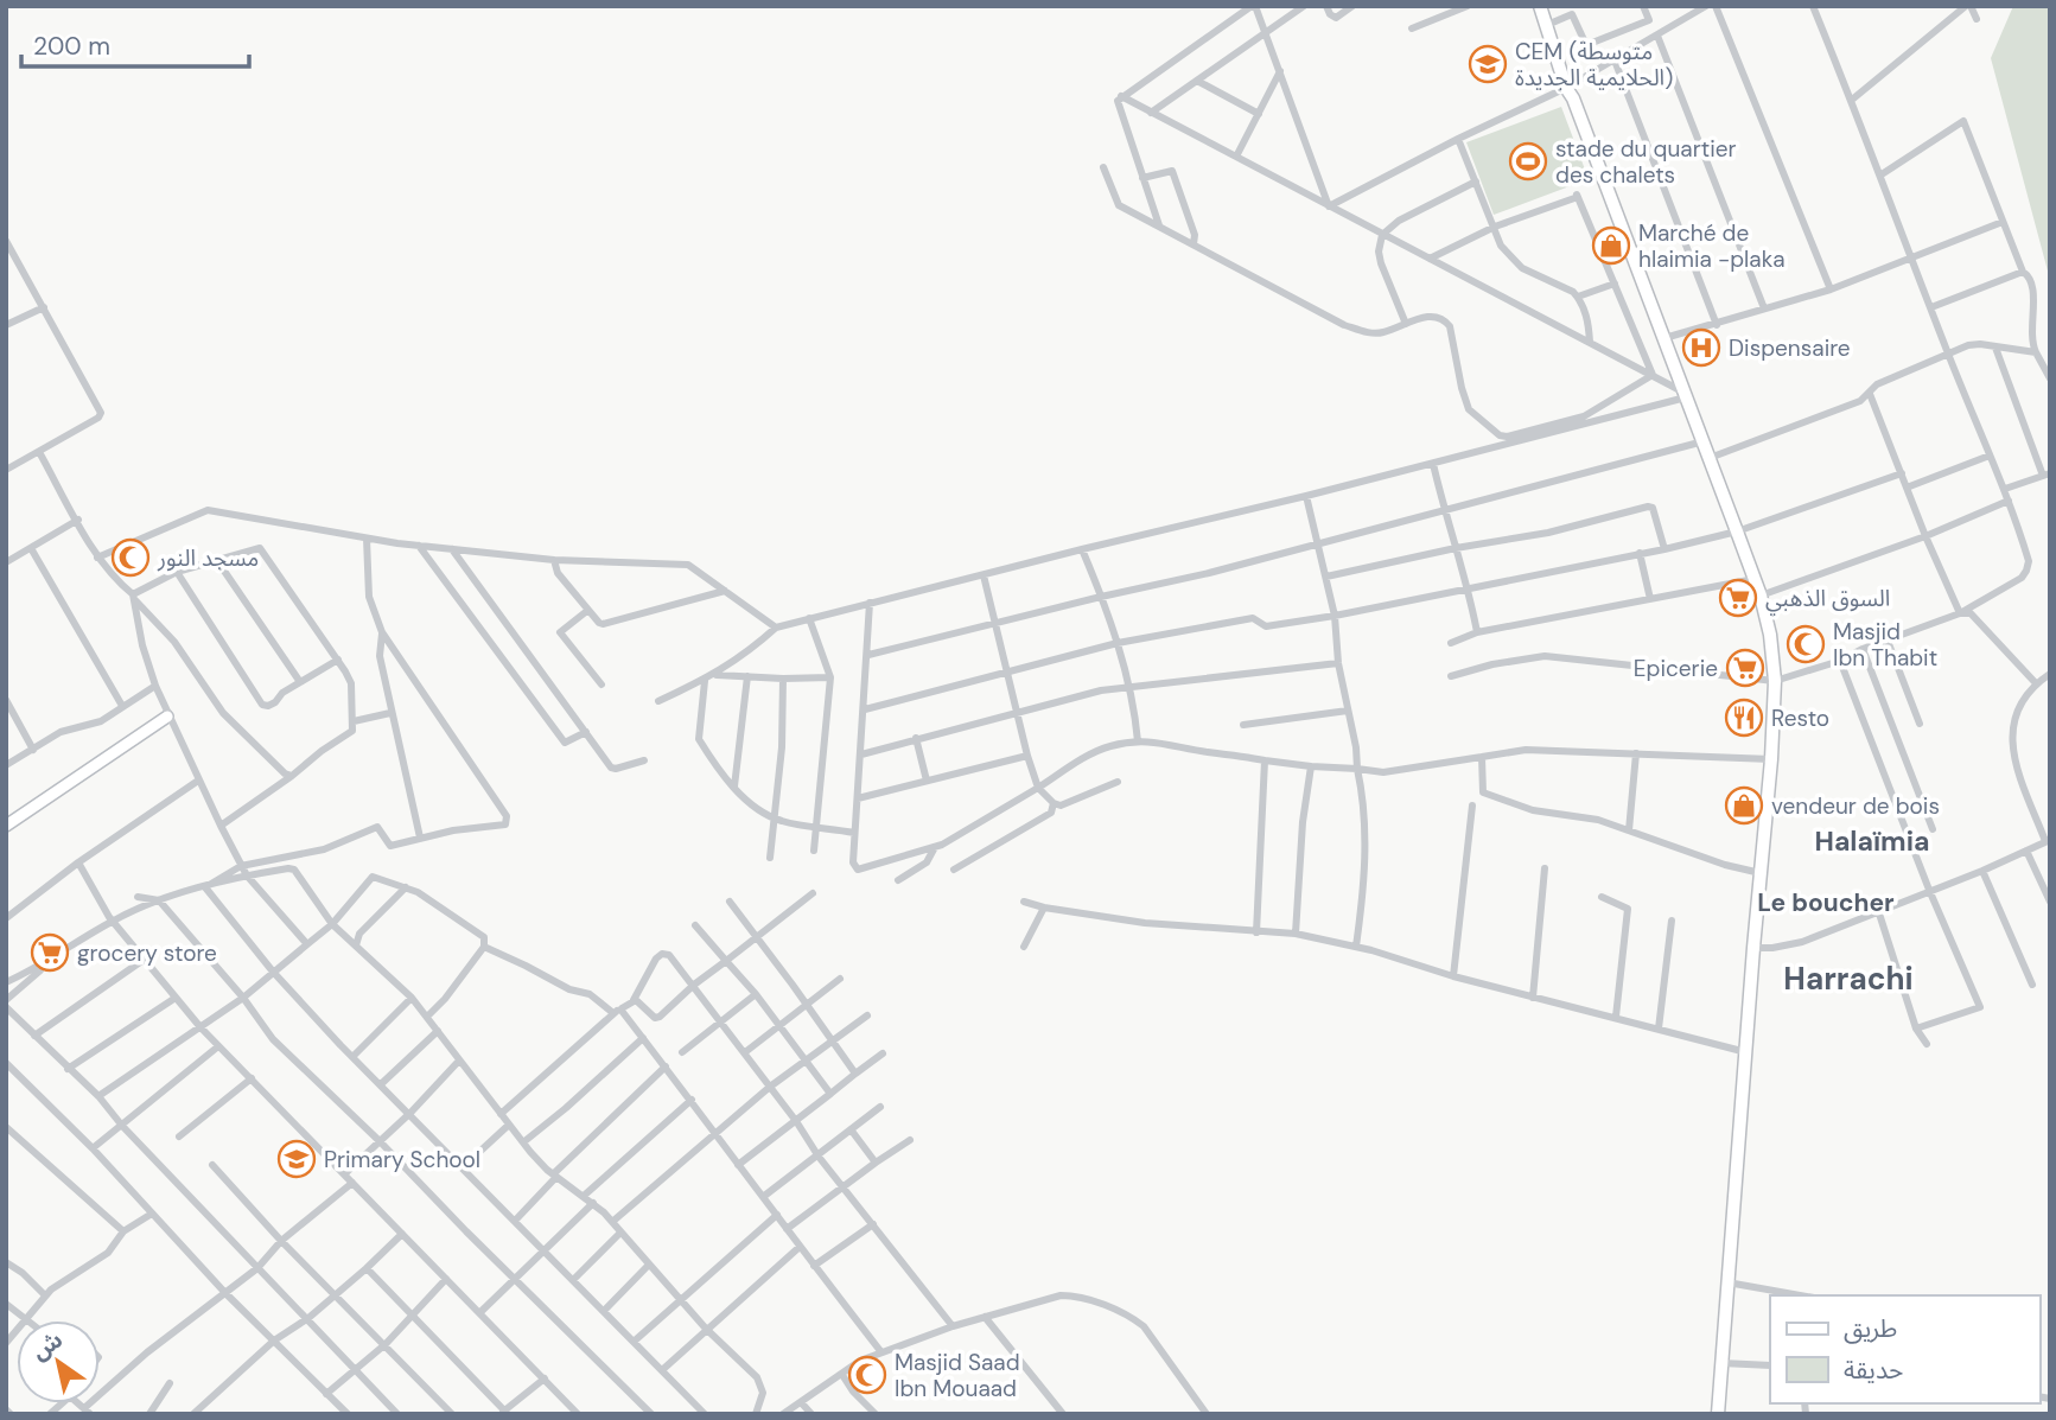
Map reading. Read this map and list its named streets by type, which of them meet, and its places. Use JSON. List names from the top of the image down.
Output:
{
  "districts": ["Halaïmia", "Le boucher", "Harrachi"],
  "places": {
    "school or university": ["CEM (متوسطة الحلايمية الجديدة)", "Primary School"],
    "sports": ["stade du quartier des chalets"],
    "shop": ["Marché de hlaimia -plaka", "vendeur de bois"],
    "hospital": ["Dispensaire"],
    "mosque": ["مسجد النور", "Masjid Ibn Thabit", "Masjid Saad Ibn Mouaad"],
    "supermarket": ["السوق الذهبي", "Epicerie", "grocery store"],
    "restaurant": ["Resto"]
  },
  "legend": ["طريق", "حديقة"],
  "scale_bar": "200 m",
  "north": "top left"
}
